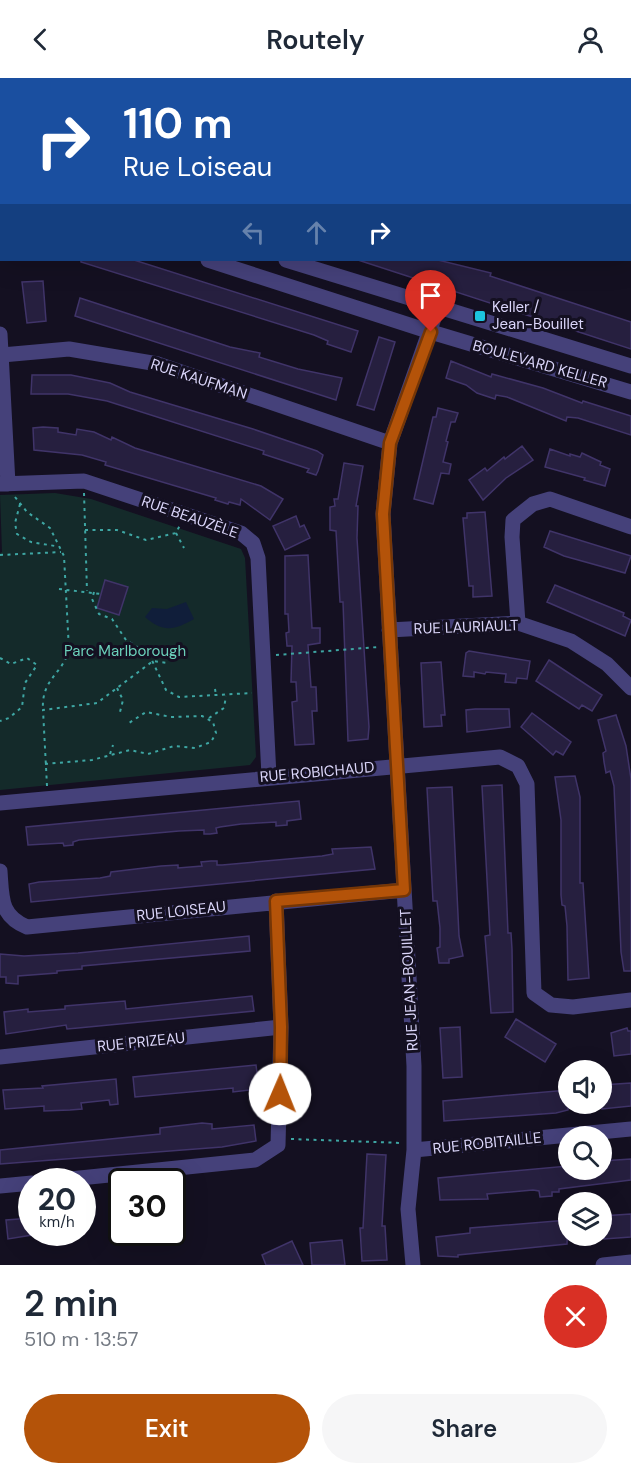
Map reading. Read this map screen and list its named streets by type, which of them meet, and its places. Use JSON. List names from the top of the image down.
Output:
{
  "streets": {
    "street": [
      "BOULEVARD KELLER",
      "RUE KAUFMAN",
      "RUE BEAUZÈLE",
      "RUE LAURIAULT",
      "RUE ROBICHAUD",
      "RUE LOISEAU",
      "RUE JEAN-BOUILLET",
      "RUE PRIZEAU",
      "RUE ROBITAILLE"
    ]
  },
  "crossings": [
    ["BOULEVARD KELLER", "RUE JEAN-BOUILLET"],
    ["RUE KAUFMAN", "RUE JEAN-BOUILLET"],
    ["RUE BEAUZÈLE", "RUE ROBICHAUD"],
    ["RUE LAURIAULT", "RUE JEAN-BOUILLET"],
    ["RUE ROBICHAUD", "RUE JEAN-BOUILLET"],
    ["RUE LOISEAU", "RUE JEAN-BOUILLET"],
    ["RUE JEAN-BOUILLET", "RUE ROBITAILLE"]
  ],
  "parks": ["Parc Marlborough"],
  "places": {
    "transit": ["Keller / Jean-Bouillet"]
  },
  "page": {
    "header": "Routely",
    "turn": ["110 m", "Rue Loiseau"],
    "speed": "20 km/h",
    "limit": "30",
    "heading": ["2 min", "510 m · 13:57"],
    "buttons": ["Exit", "Share"]
  }
}
